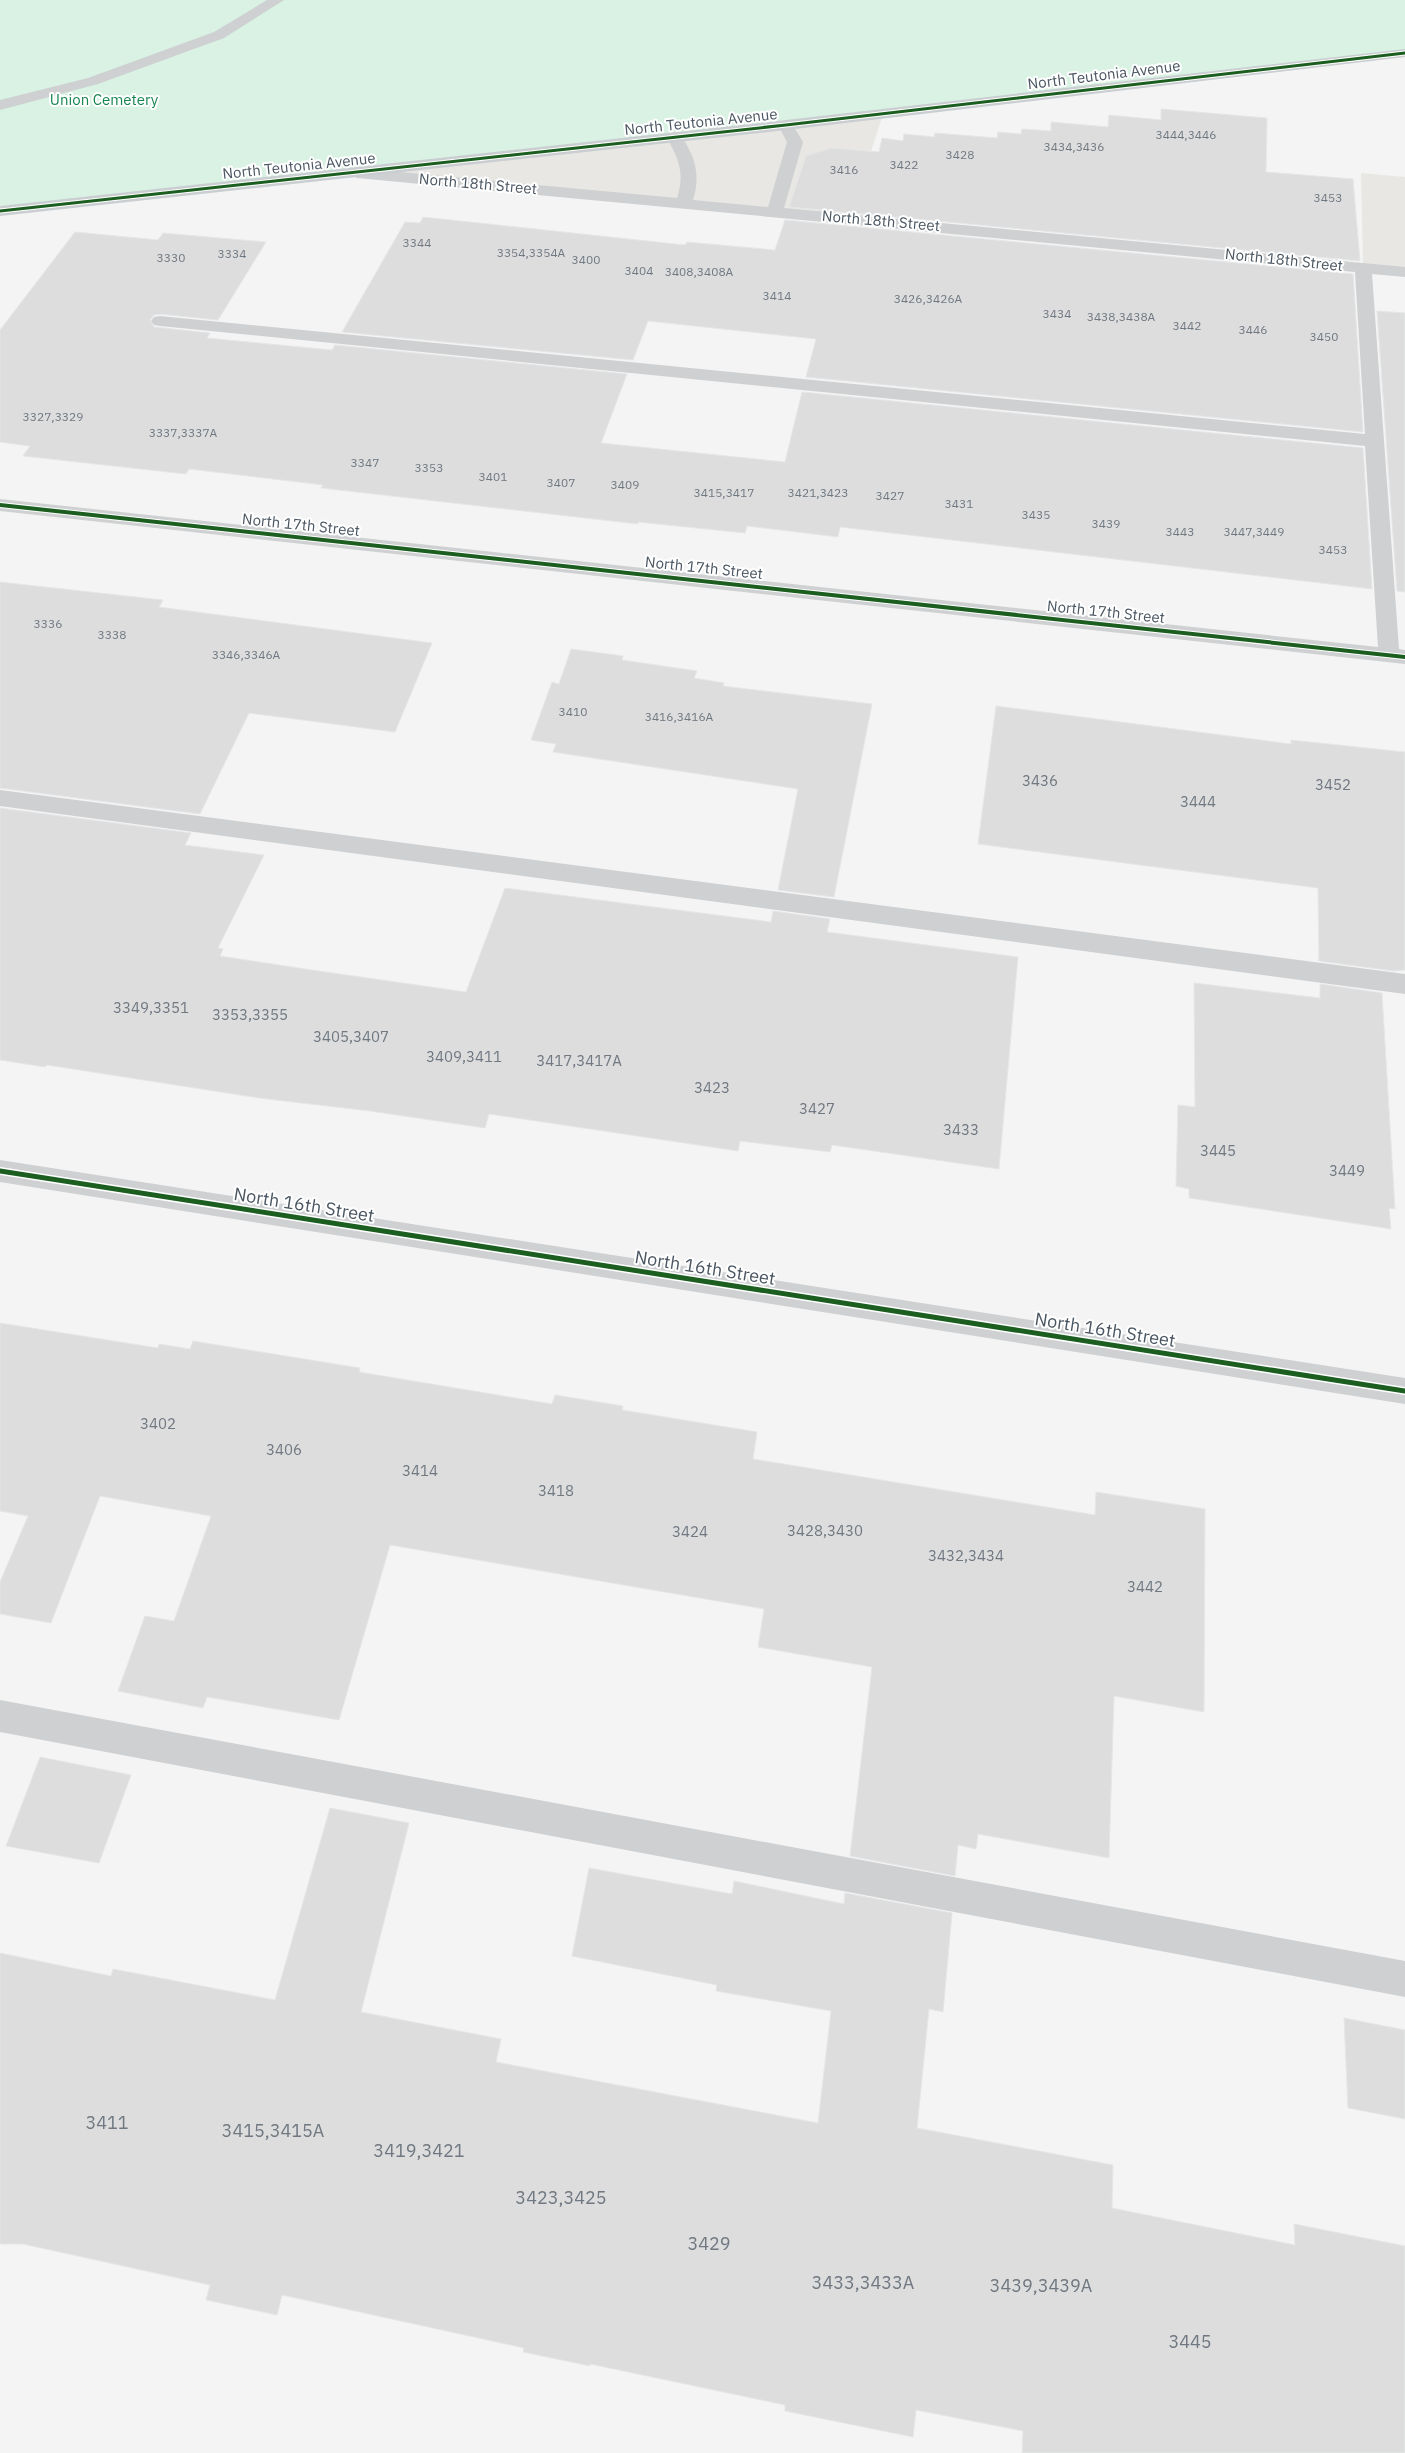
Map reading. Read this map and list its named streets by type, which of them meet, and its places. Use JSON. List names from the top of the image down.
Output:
{
  "streets": {
    "main road": ["North Teutonia Avenue"],
    "street": ["North 18th Street", "North 17th Street", "North 16th Street"]
  },
  "crossings": [
    ["North Teutonia Avenue", "North 18th Street"]
  ],
  "parks": ["Union Cemetery"],
  "house_numbers": [
    "3444,3446",
    "3434,3436",
    "3428",
    "3422",
    "3416",
    "3453",
    "3344",
    "3354,3354A",
    "3334",
    "3330",
    "3400",
    "3404",
    "3408,3408A",
    "3414",
    "3426,3426A",
    "3434",
    "3438,3438A",
    "3442",
    "3446",
    "3450",
    "3327,3329",
    "3337,3337A",
    "3347",
    "3353",
    "3401",
    "3407",
    "3409",
    "3415,3417",
    "3421,3423",
    "3427",
    "3431",
    "3435",
    "3439",
    "3443",
    "3447,3449",
    "3453",
    "3336",
    "3338",
    "3346,3346A",
    "3410",
    "3416,3416A",
    "3436",
    "3452",
    "3444",
    "3349,3351",
    "3353,3355",
    "3405,3407",
    "3409,3411",
    "3417,3417A",
    "3423",
    "3427",
    "3433",
    "3445",
    "3449",
    "3402",
    "3406",
    "3414",
    "3418",
    "3428,3430",
    "3424",
    "3432,3434",
    "3442",
    "3411",
    "3415,3415A",
    "3419,3421",
    "3423,3425",
    "3429",
    "3433,3433A",
    "3439,3439A",
    "3445"
  ]
}
